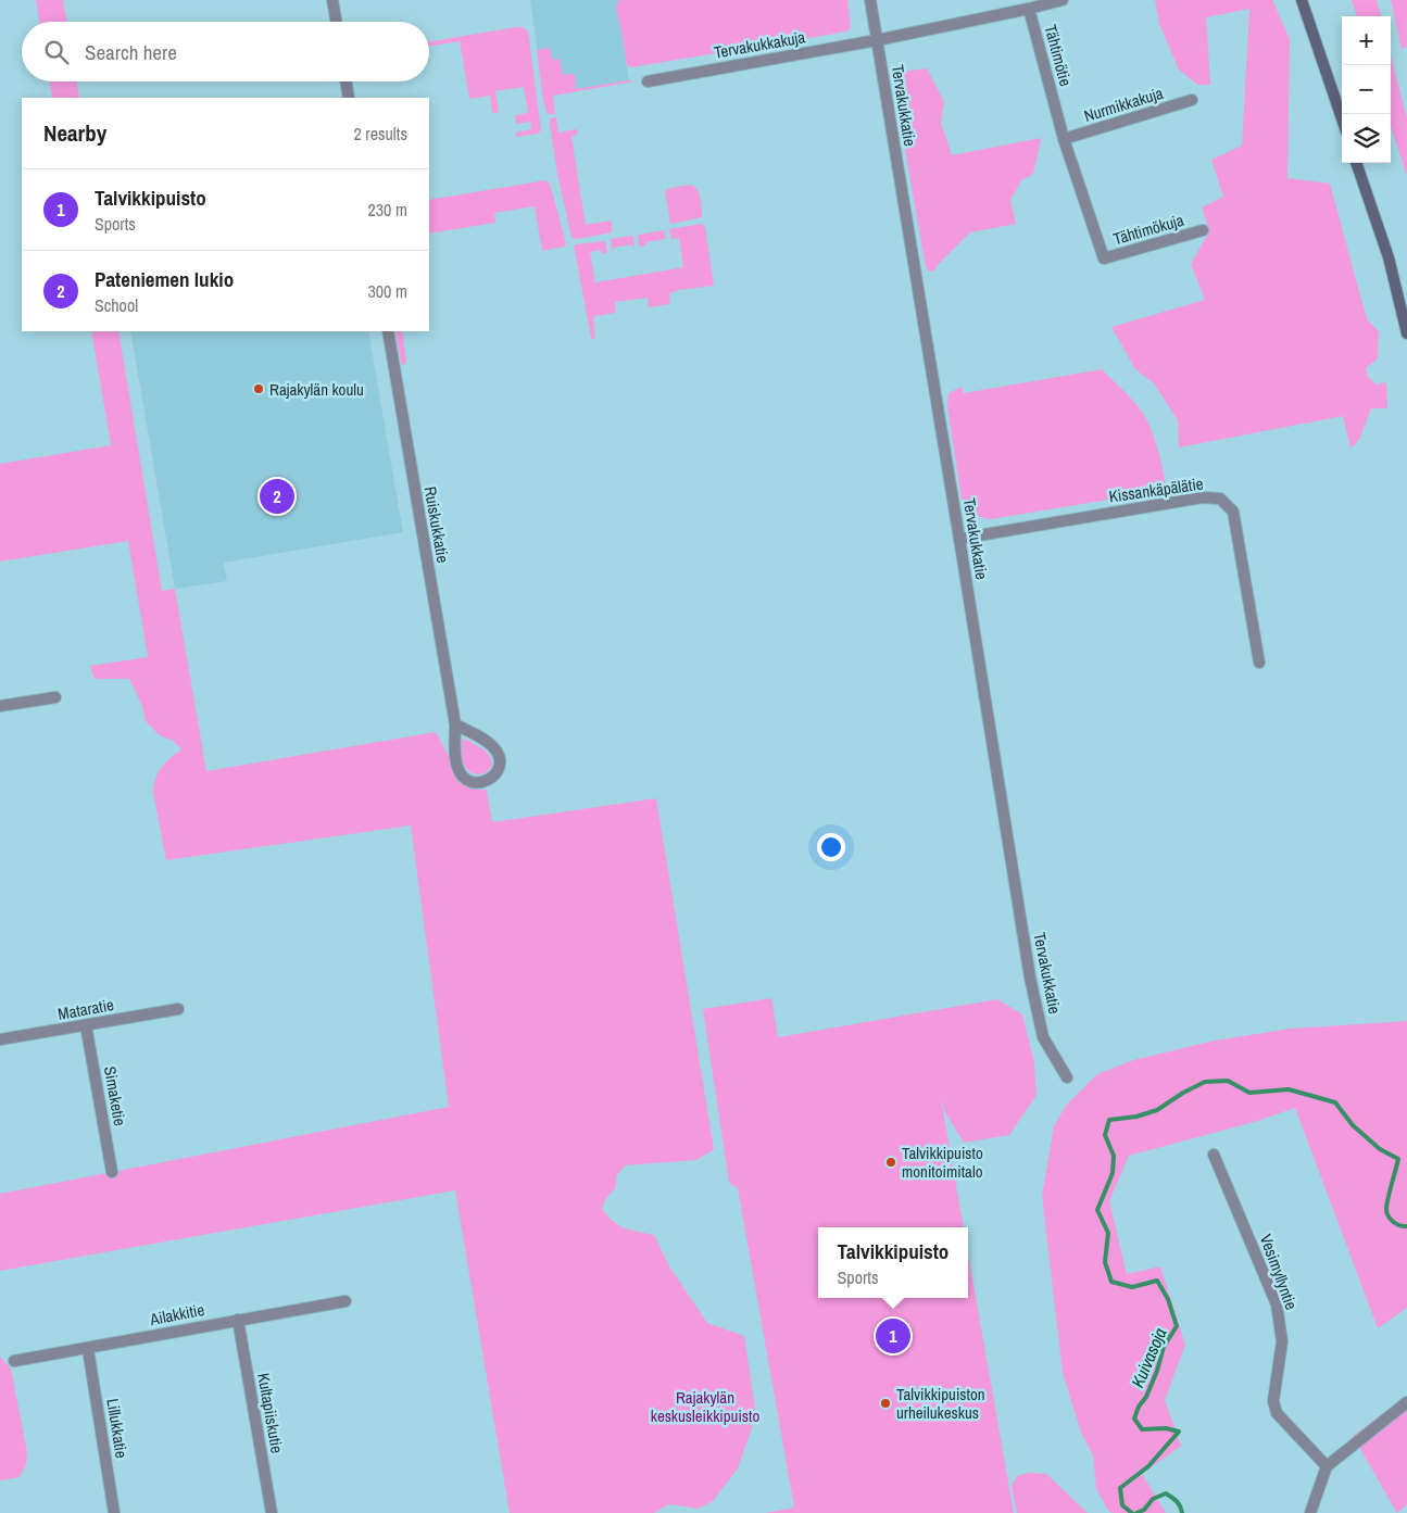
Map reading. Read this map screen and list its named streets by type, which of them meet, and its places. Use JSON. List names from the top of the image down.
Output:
{
  "streets": {
    "street": [
      "Tervakukkakuja",
      "Tähtimötie",
      "Nurmikkakuja",
      "Tervakukkatie",
      "Tähtimökuja",
      "Kissankäpälätie",
      "Ruiskukkatie",
      "Mataratie",
      "Simaketie",
      "Vesimyllyntie",
      "Ailakkitie",
      "Kultapiiskutie",
      "Lillukkatie"
    ]
  },
  "crossings": [
    ["Tervakukkakuja", "Tähtimötie"],
    ["Tervakukkakuja", "Tervakukkatie"],
    ["Tähtimötie", "Nurmikkakuja"],
    ["Tähtimötie", "Tervakukkatie"],
    ["Tähtimötie", "Tähtimökuja"],
    ["Tervakukkatie", "Kissankäpälätie"],
    ["Mataratie", "Simaketie"],
    ["Ailakkitie", "Kultapiiskutie"],
    ["Ailakkitie", "Lillukkatie"]
  ],
  "water": ["Kuivasoja"],
  "parks": ["Rajakylän keskusleikkipuisto"],
  "places": ["Rajakylän koulu", "Talvikkipuisto monitoimitalo", "Talvikkipuiston urheilukeskus"],
  "page": {
    "map_buttons": ["+", "−"],
    "search": "Search here",
    "heading": ["Nearby", "2 results"],
    "list": [
      {
        "mark": "1",
        "name": "Talvikkipuisto",
        "note": "Sports",
        "value": "230 m"
      },
      {
        "mark": "2",
        "name": "Pateniemen lukio",
        "note": "School",
        "value": "300 m"
      }
    ],
    "pins": ["2", "1"],
    "popup": ["Talvikkipuisto", "Sports"]
  }
}
